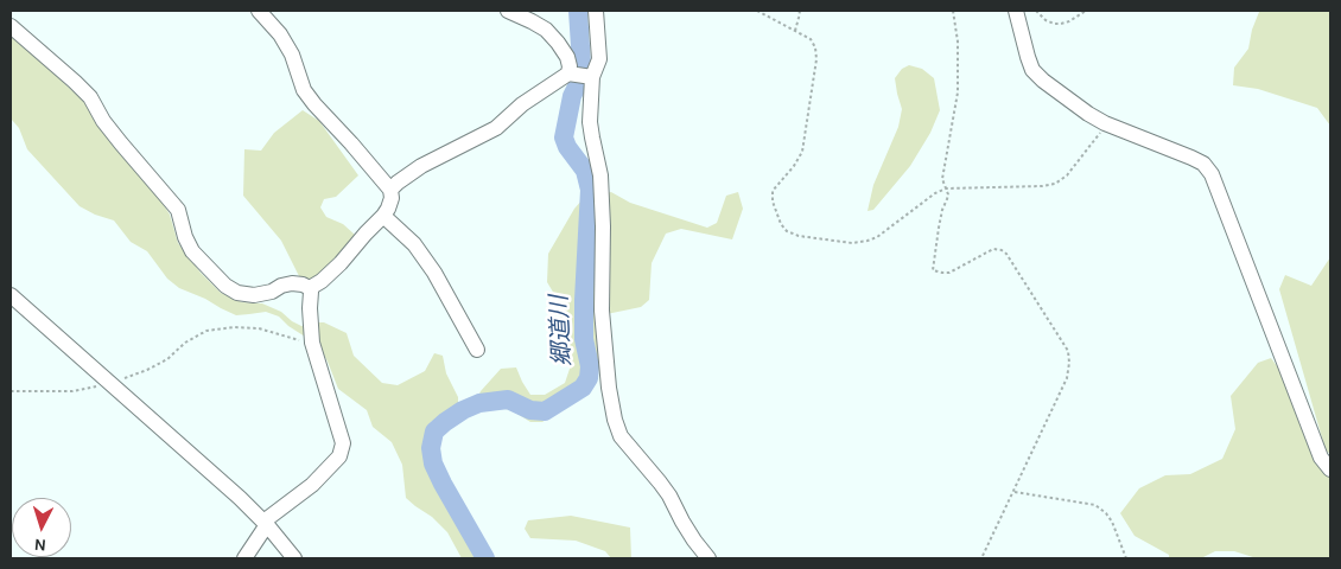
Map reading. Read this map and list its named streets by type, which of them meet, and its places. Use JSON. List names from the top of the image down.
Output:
{
  "water": ["郷道川"],
  "north": "bottom"
}
